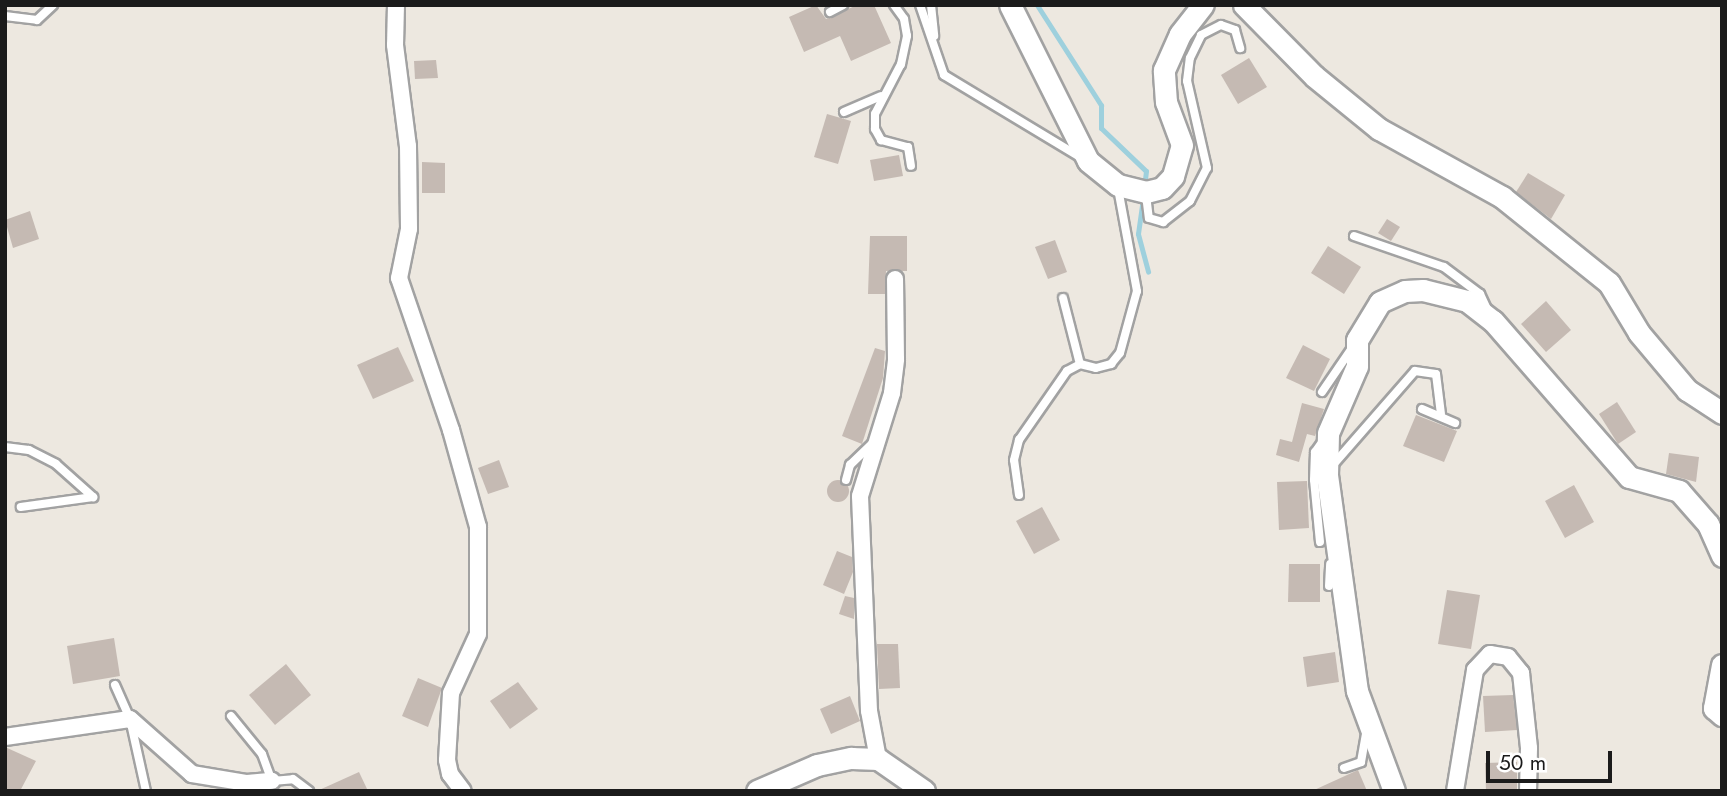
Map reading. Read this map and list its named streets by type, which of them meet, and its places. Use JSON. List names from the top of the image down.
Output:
{
  "scale_bar": "50 m"
}
